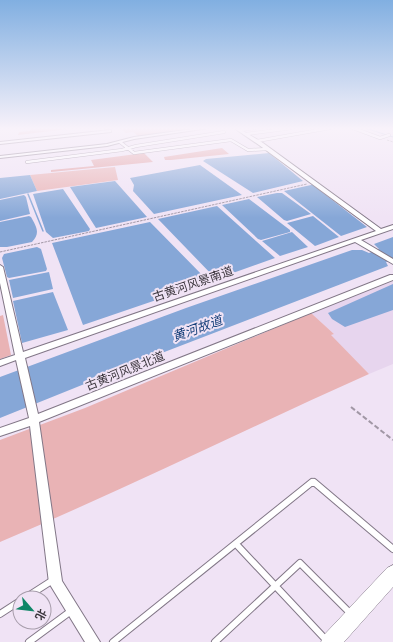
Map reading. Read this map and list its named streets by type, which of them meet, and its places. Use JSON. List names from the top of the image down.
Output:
{
  "streets": {
    "street": ["古黄河风景南道", "古黄河风景北道"]
  },
  "water": ["黄河故道"],
  "north": "bottom right"
}
